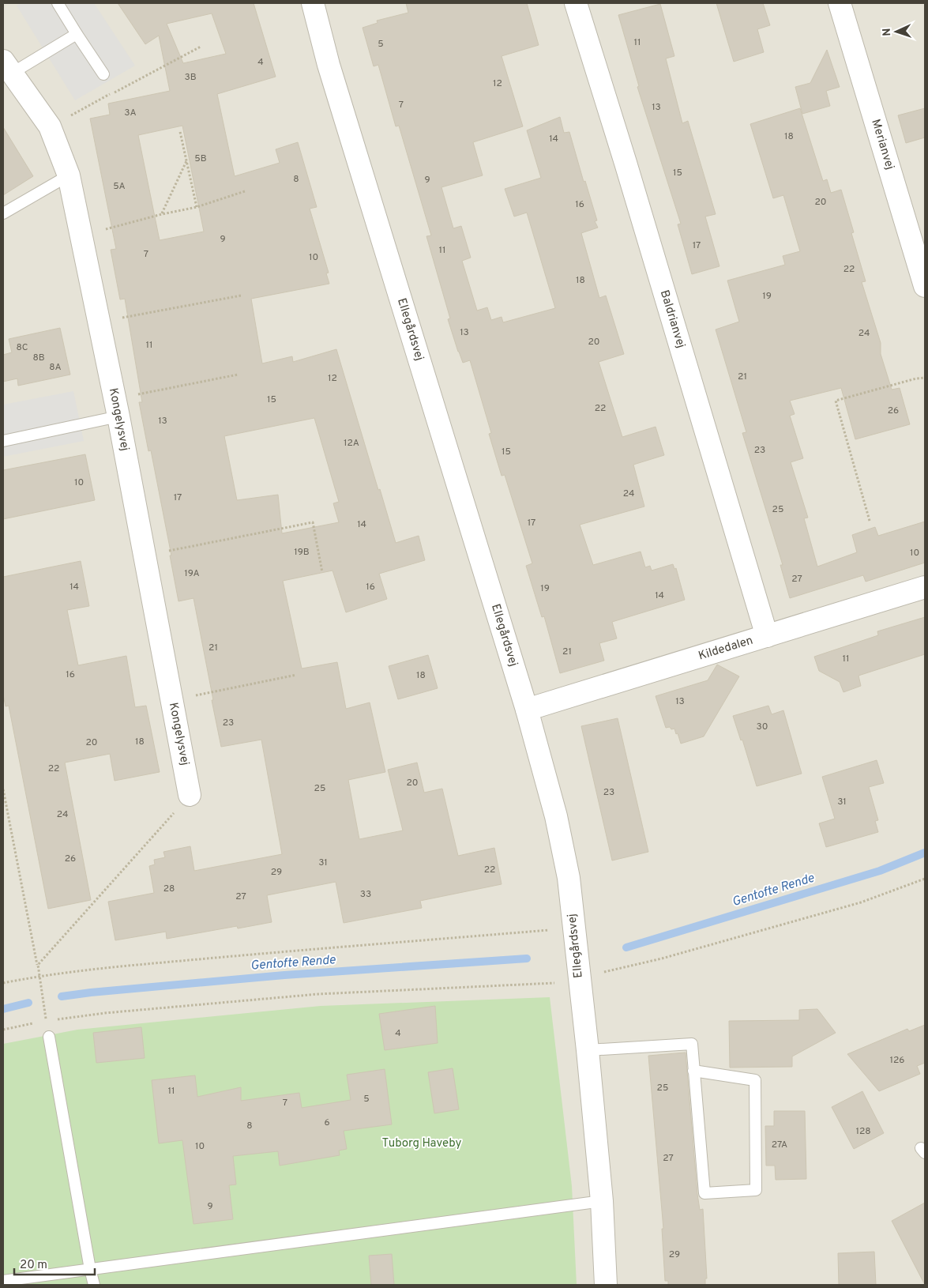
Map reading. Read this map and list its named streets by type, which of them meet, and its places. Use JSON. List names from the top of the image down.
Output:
{
  "streets": {
    "street": [
      "Merianvej",
      "Baldrianvej",
      "Ellegårdsvej",
      "Kongelysvej",
      "Kildedalen"
    ]
  },
  "crossings": [
    ["Baldrianvej", "Kildedalen"],
    ["Ellegårdsvej", "Kildedalen"]
  ],
  "water": ["Gentofte Rende"],
  "parks": ["Tuborg Haveby"],
  "house_numbers": [
    "11",
    "5",
    "4",
    "3B",
    "12",
    "7",
    "13",
    "3A",
    "18",
    "14",
    "5B",
    "15",
    "8",
    "9",
    "5A",
    "20",
    "16",
    "9",
    "17",
    "11",
    "7",
    "10",
    "22",
    "18",
    "19",
    "13",
    "24",
    "20",
    "11",
    "8C",
    "8B",
    "8A",
    "21",
    "12",
    "15",
    "22",
    "26",
    "13",
    "12A",
    "23",
    "15",
    "10",
    "24",
    "17",
    "25",
    "17",
    "14",
    "19B",
    "10",
    "19A",
    "27",
    "14",
    "16",
    "19",
    "14",
    "21",
    "21",
    "11",
    "16",
    "18",
    "13",
    "23",
    "30",
    "18",
    "20",
    "22",
    "20",
    "25",
    "23",
    "31",
    "24",
    "26",
    "31",
    "22",
    "29",
    "28",
    "33",
    "27",
    "4",
    "126",
    "25",
    "11",
    "5",
    "7",
    "6",
    "8",
    "128",
    "27A",
    "10",
    "27",
    "9",
    "29"
  ],
  "scale_bar": "20 m",
  "north": "left"
}
